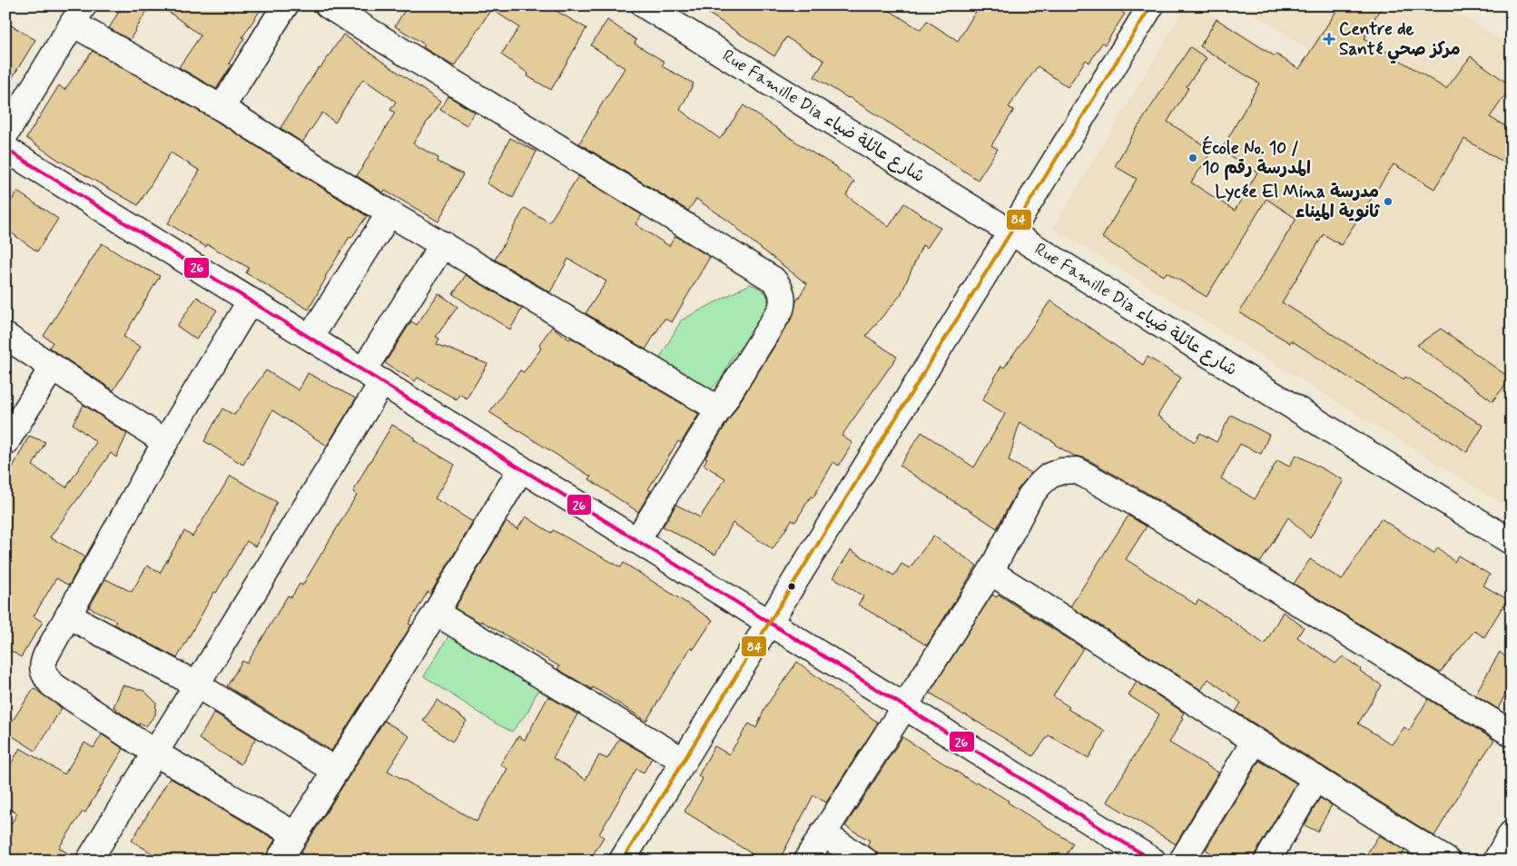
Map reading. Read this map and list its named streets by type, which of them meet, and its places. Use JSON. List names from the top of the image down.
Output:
{
  "streets": {
    "street": ["Rue Famille Dia شارع عائلة ضياء"]
  },
  "places": {
    "health": ["Centre de Santé مركز صحي"],
    "other": ["École No. 10 / المدرسة رقم 10", "Lycée El Mina مدرسة ثانوية الميناء"]
  },
  "lines": ["transit line 84", "transit line 26"]
}
